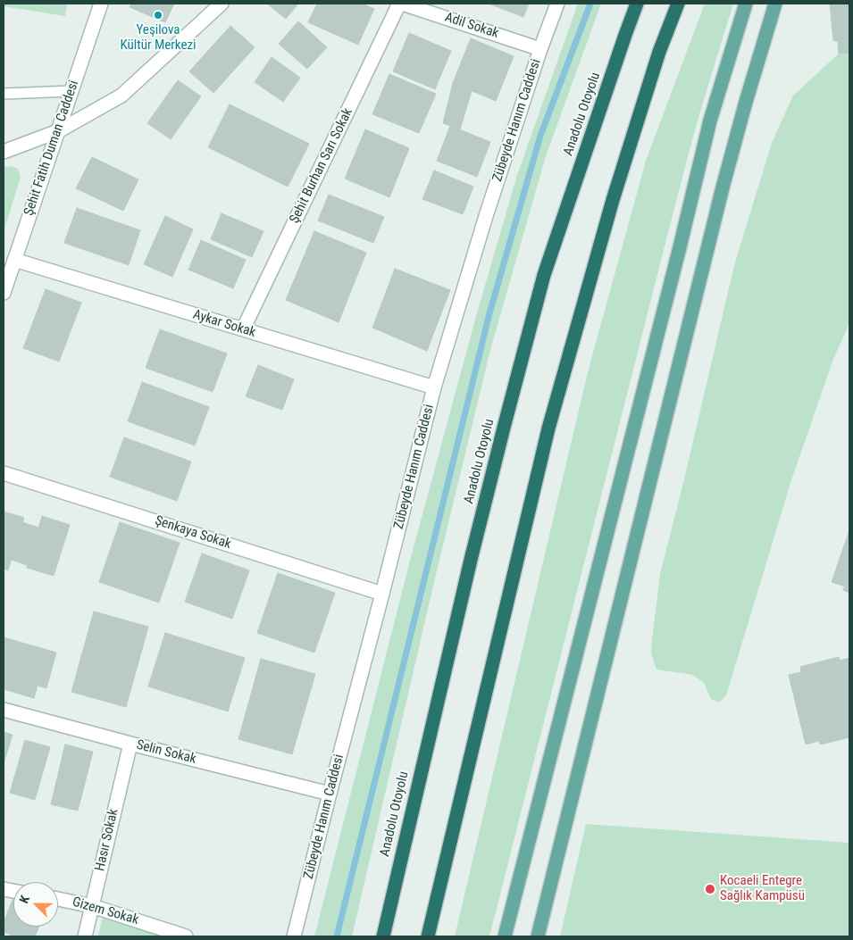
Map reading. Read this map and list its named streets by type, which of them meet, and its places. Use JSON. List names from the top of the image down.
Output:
{
  "streets": {
    "highway": ["Anadolu Otoyolu"],
    "street": [
      "Adil Sokak",
      "Zübeyde Hanım Caddesi",
      "Şehit Fatih Duman Caddesi",
      "Şehit Burhan Sarı Sokak",
      "Aykar Sokak",
      "Şenkaya Sokak",
      "Selin Sokak",
      "Hasır Sokak",
      "Gizem Sokak"
    ]
  },
  "crossings": [
    ["Adil Sokak", "Zübeyde Hanım Caddesi"],
    ["Adil Sokak", "Şehit Burhan Sarı Sokak"],
    ["Zübeyde Hanım Caddesi", "Aykar Sokak"],
    ["Zübeyde Hanım Caddesi", "Şenkaya Sokak"],
    ["Zübeyde Hanım Caddesi", "Selin Sokak"],
    ["Şehit Fatih Duman Caddesi", "Aykar Sokak"],
    ["Şehit Burhan Sarı Sokak", "Aykar Sokak"],
    ["Selin Sokak", "Hasır Sokak"],
    ["Hasır Sokak", "Gizem Sokak"]
  ],
  "places": ["Yeşilova Kültür Merkezi", "Kocaeli Entegre Sağlık Kampüsü"],
  "north": "top left"
}
